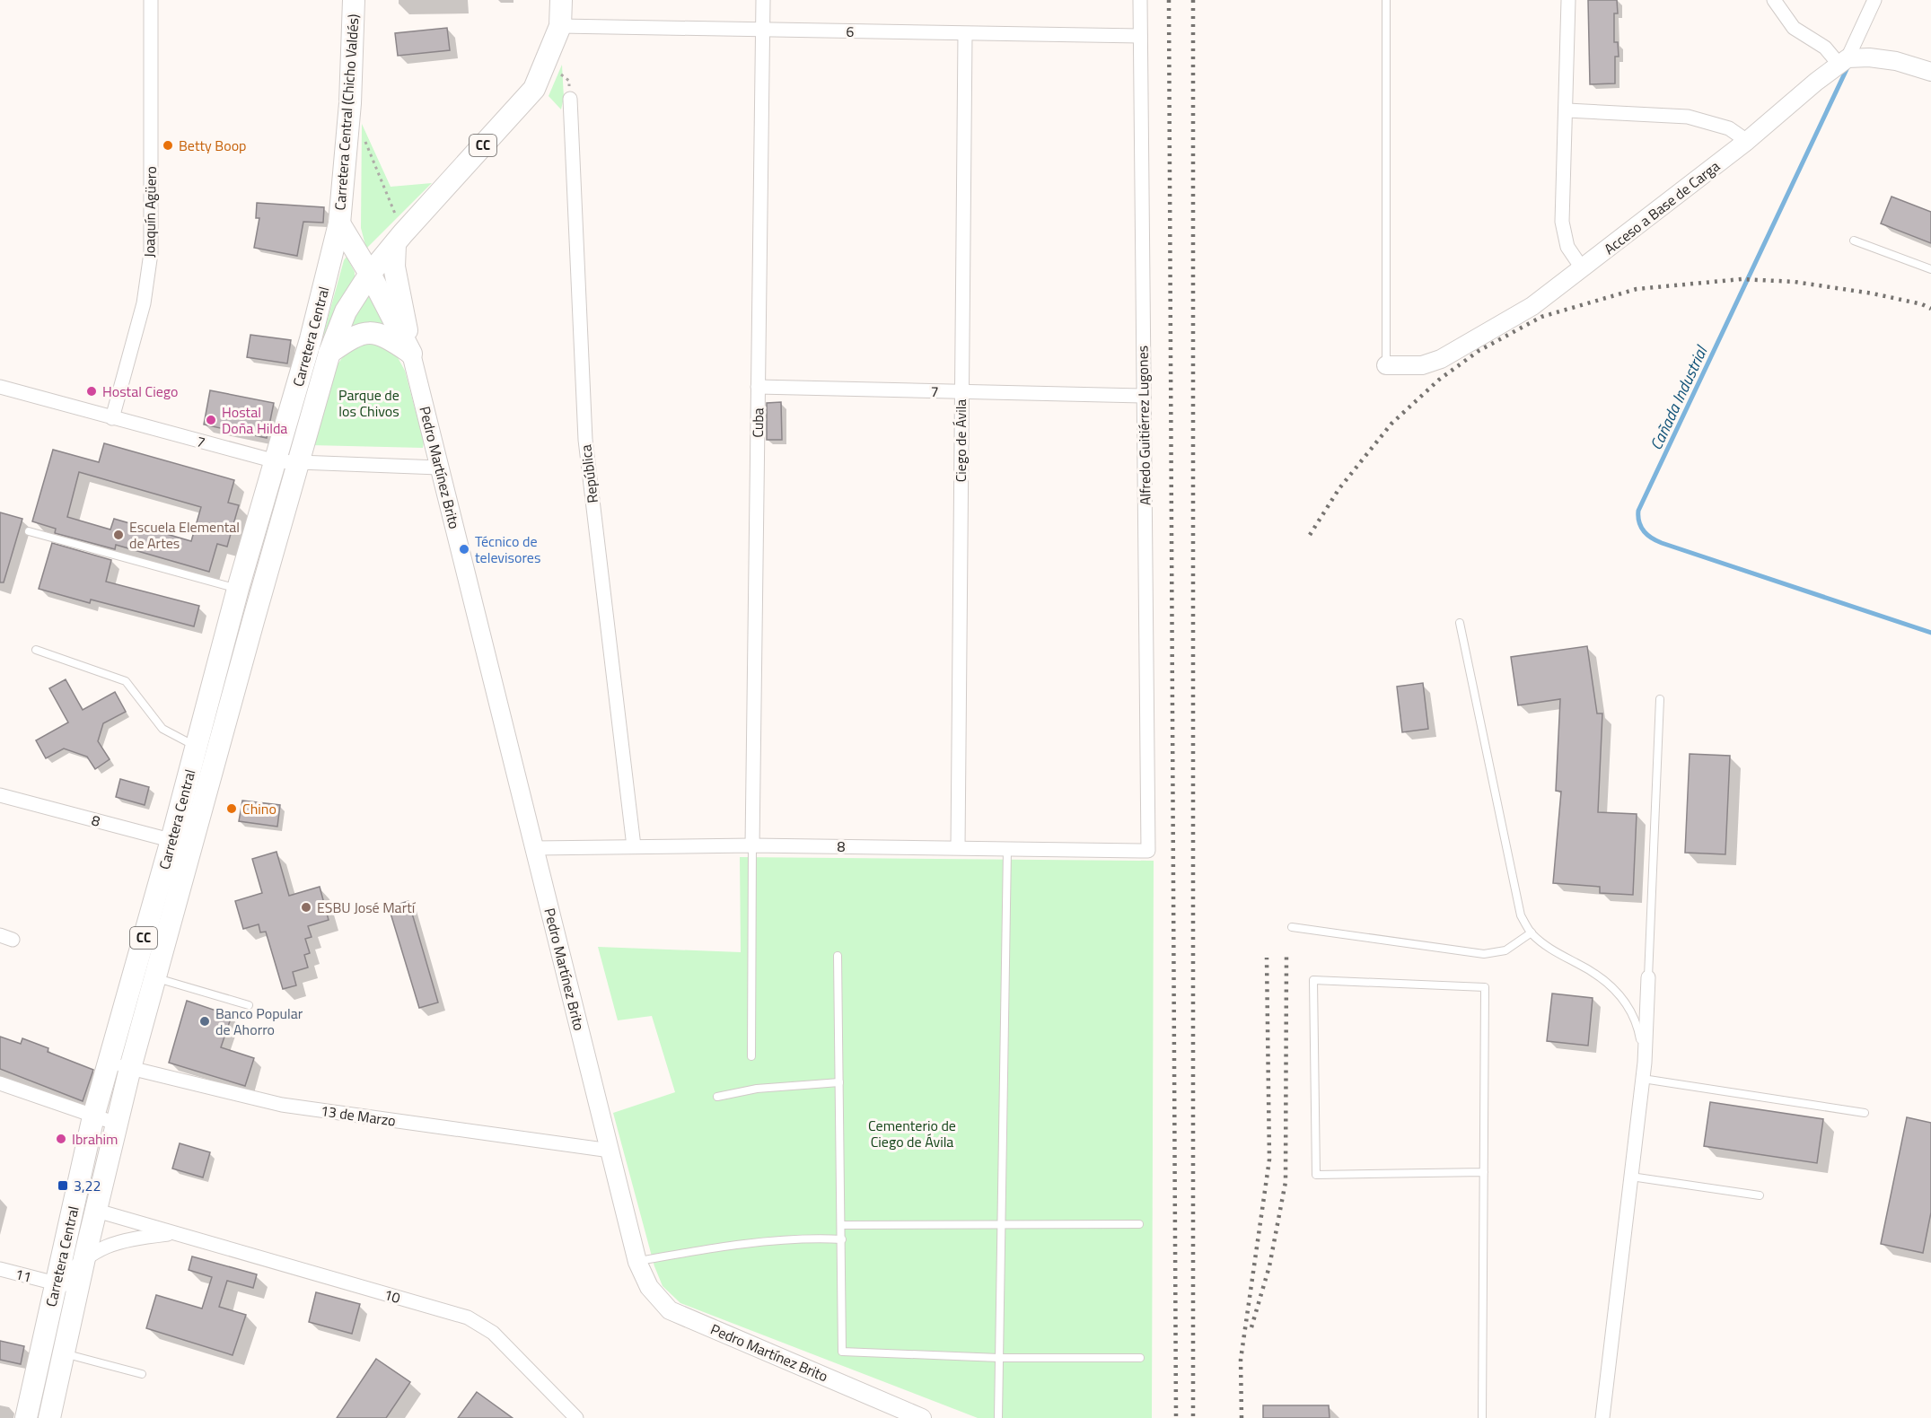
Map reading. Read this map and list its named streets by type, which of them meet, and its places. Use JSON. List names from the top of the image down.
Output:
{
  "streets": {
    "main road": ["Carretera Central (Chicho Valdés)", "CC", "Carretera Central"],
    "street": [
      "6",
      "Acceso a Base de Carga",
      "Joaquín Agüero",
      "7",
      "Cuba",
      "Alfredo Guitiérrez Lugones",
      "Ciego de Ávila",
      "Pedro Martínez Brito",
      "República",
      "8",
      "13 de Marzo",
      "11",
      "10"
    ]
  },
  "crossings": [
    ["6", "CC"],
    ["6", "Cuba"],
    ["6", "Alfredo Guitiérrez Lugones"],
    ["6", "Ciego de Ávila"],
    ["Carretera Central (Chicho Valdés)", "Carretera Central"],
    ["CC", "Carretera Central"],
    ["Joaquín Agüero", "7"],
    ["Carretera Central", "7"],
    ["Carretera Central", "8"],
    ["Carretera Central", "13 de Marzo"],
    ["Carretera Central", "11"],
    ["Carretera Central", "10"],
    ["7", "Cuba"],
    ["7", "Alfredo Guitiérrez Lugones"],
    ["7", "Ciego de Ávila"],
    ["7", "Pedro Martínez Brito"],
    ["Cuba", "8"],
    ["Alfredo Guitiérrez Lugones", "8"],
    ["Ciego de Ávila", "8"],
    ["Pedro Martínez Brito", "8"],
    ["Pedro Martínez Brito", "13 de Marzo"],
    ["República", "8"],
    ["11", "10"]
  ],
  "water": ["Cañada Industrial"],
  "parks": ["Parque de los Chivos", "Cementerio de Ciego de Ávila"],
  "places": {
    "other": [
      "Betty Boop",
      "Hostal Ciego",
      "Hostal Doña Hilda",
      "Escuela Elemental de Artes",
      "Técnico de televisores",
      "Chino",
      "ESBU José Martí",
      "Banco Popular de Ahorro",
      "Ibrahim"
    ],
    "transit": ["3,22"]
  }
}
